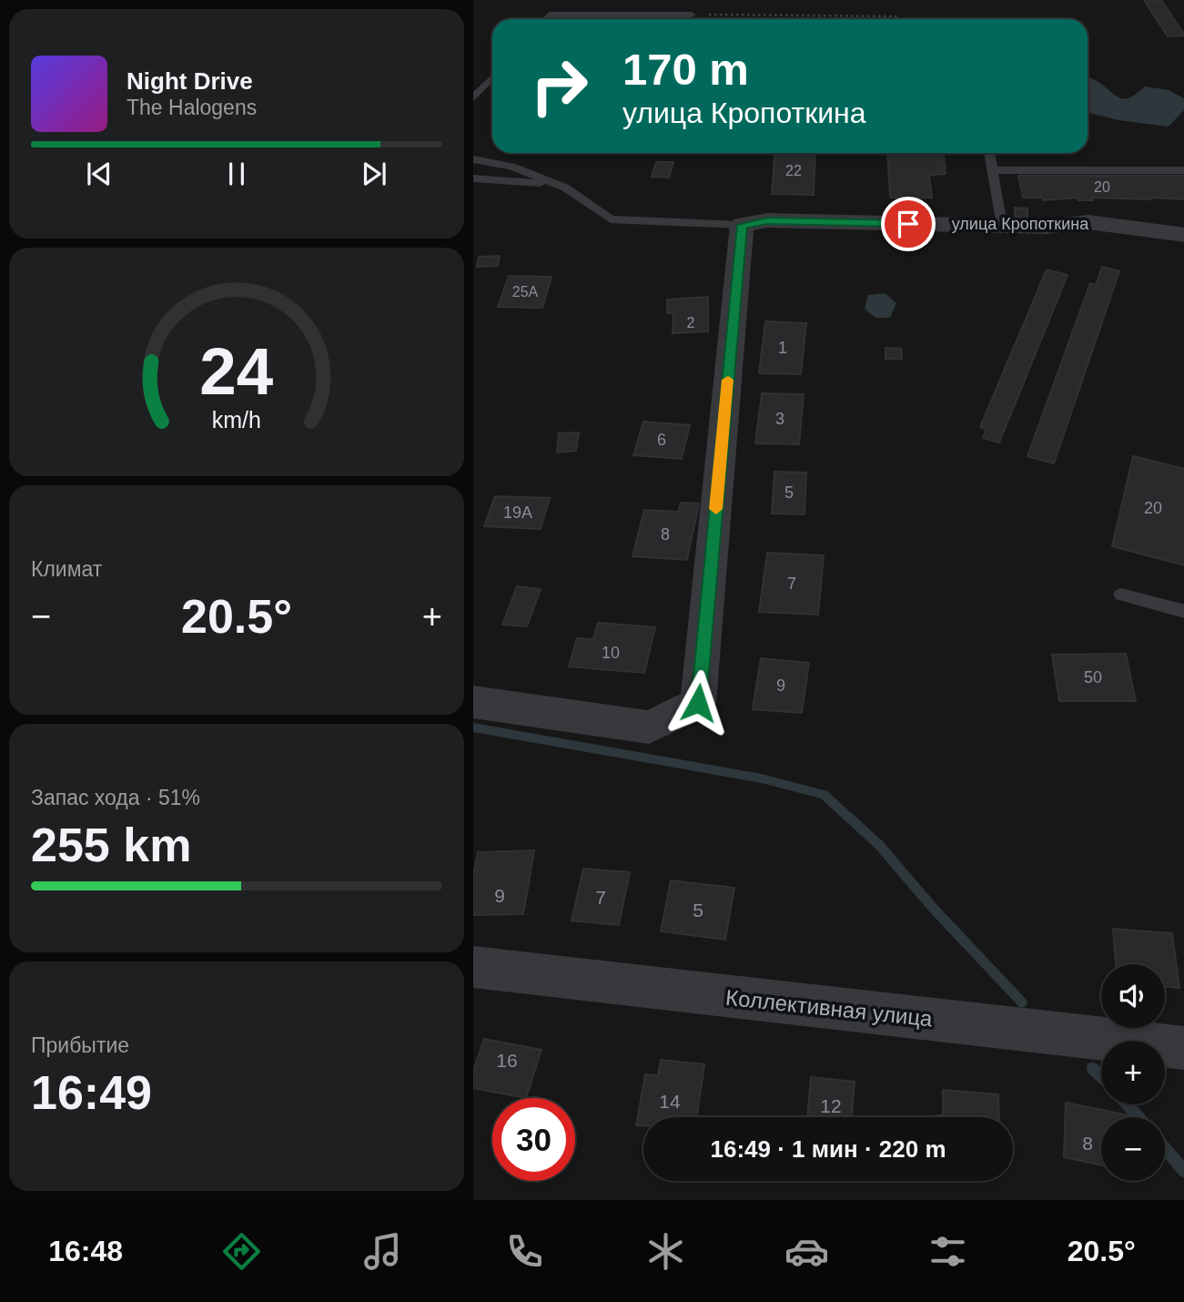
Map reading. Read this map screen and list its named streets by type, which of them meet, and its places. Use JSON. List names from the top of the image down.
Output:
{
  "streets": {
    "street": ["улица Кропоткина", "Коллективная улица"]
  },
  "house_numbers": [
    "22",
    "20",
    "25А",
    "2",
    "1",
    "3",
    "6",
    "5",
    "20",
    "19А",
    "8",
    "7",
    "10",
    "50",
    "9",
    "9",
    "7",
    "5",
    "16",
    "14",
    "12",
    "8"
  ],
  "page": {
    "turn": ["170 m", "улица Кропоткина"],
    "song": ["Night Drive", "The Halogens"],
    "tile": [
      "Климат",
      ["Запас хода · 51%", "255 km"],
      ["Прибытие", "16:49"]
    ],
    "heat": ["−", "20.5°", "+"],
    "map_buttons": ["+", "−"],
    "limit": "30",
    "trip": "16:49 · 1 мин · 220 m",
    "tabs": ["16:48", "20.5°"],
    "gauge": ["24", "km/h"]
  }
}
